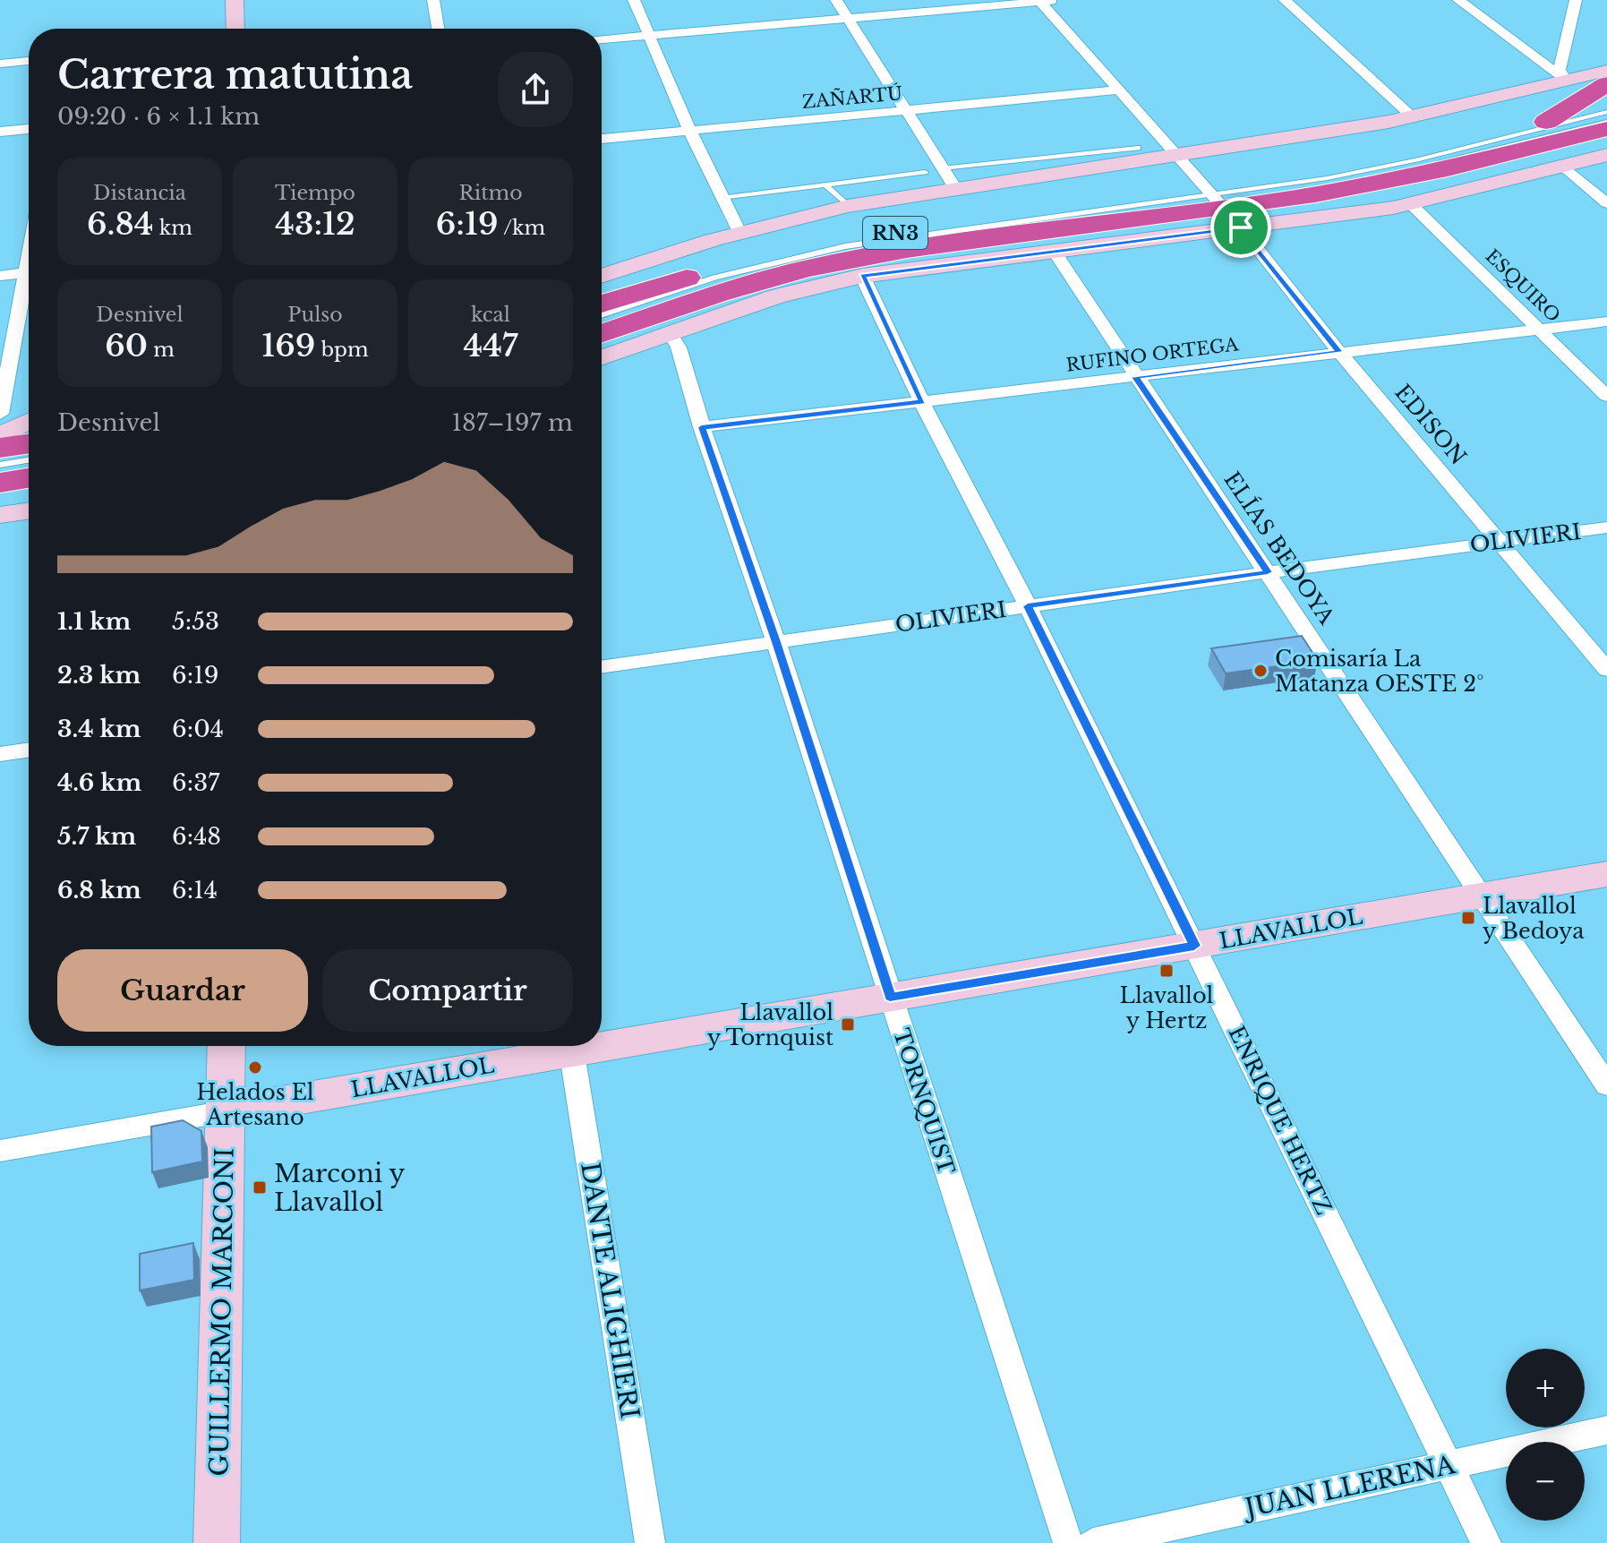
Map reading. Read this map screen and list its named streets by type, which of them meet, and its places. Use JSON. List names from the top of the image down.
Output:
{
  "streets": {
    "highway": ["RN3"],
    "street": [
      "ZAÑARTÚ",
      "ESQUIRO",
      "RUFINO ORTEGA",
      "EDISON",
      "OLIVIERI",
      "ELÍAS BEDOYA",
      "LLAVALLOL",
      "TORNQUIST",
      "ENRIQUE HERTZ",
      "DANTE ALIGHIERI",
      "GUILLERMO MARCONI",
      "JUAN LLERENA"
    ]
  },
  "crossings": [
    ["RN3", "EDISON"],
    ["ESQUIRO", "RUFINO ORTEGA"],
    ["RUFINO ORTEGA", "EDISON"],
    ["RUFINO ORTEGA", "ELÍAS BEDOYA"],
    ["RUFINO ORTEGA", "TORNQUIST"],
    ["RUFINO ORTEGA", "ENRIQUE HERTZ"],
    ["EDISON", "OLIVIERI"],
    ["OLIVIERI", "ELÍAS BEDOYA"],
    ["OLIVIERI", "TORNQUIST"],
    ["OLIVIERI", "ENRIQUE HERTZ"],
    ["ELÍAS BEDOYA", "LLAVALLOL"],
    ["LLAVALLOL", "TORNQUIST"],
    ["LLAVALLOL", "ENRIQUE HERTZ"],
    ["LLAVALLOL", "GUILLERMO MARCONI"],
    ["ENRIQUE HERTZ", "JUAN LLERENA"]
  ],
  "places": {
    "other": ["Comisaría La Matanza OESTE 2°", "Helados El Artesano"],
    "transit": [
      "Llavallol y Bedoya",
      "Llavallol y Hertz",
      "Llavallol y Tornquist",
      "Marconi y Llavallol"
    ]
  },
  "page": {
    "heading": ["Carrera matutina", "09:20 · 6 × 1.1 km"],
    "stats": [
      ["Distancia", "6.84 km"],
      ["Tiempo", "43:12"],
      ["Ritmo", "6:19 /km"],
      ["Desnivel", "60 m"],
      ["Pulso", "169 bpm"],
      ["kcal", "447"]
    ],
    "chart": ["Desnivel", "187–197 m"],
    "list": [
      {
        "name": "1.1 km",
        "note": "5:53"
      },
      {
        "name": "2.3 km",
        "note": "6:19"
      },
      {
        "name": "3.4 km",
        "note": "6:04"
      },
      {
        "name": "4.6 km",
        "note": "6:37"
      },
      {
        "name": "5.7 km",
        "note": "6:48"
      },
      {
        "name": "6.8 km",
        "note": "6:14"
      }
    ],
    "buttons": ["Guardar", "Compartir"],
    "map_buttons": ["+", "−"]
  }
}
